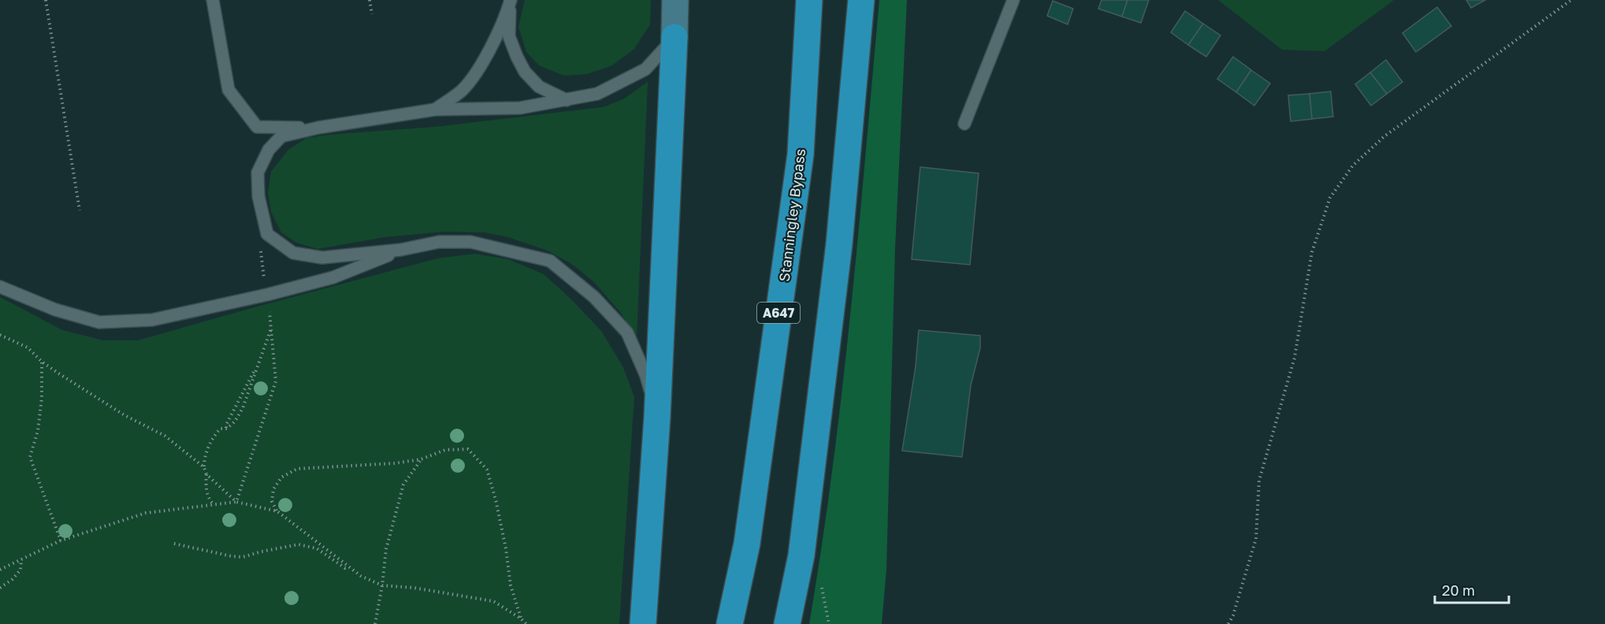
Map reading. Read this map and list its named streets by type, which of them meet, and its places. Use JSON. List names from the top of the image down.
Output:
{
  "streets": {
    "highway": ["Stanningley Bypass", "A647"]
  },
  "scale_bar": "20 m"
}
